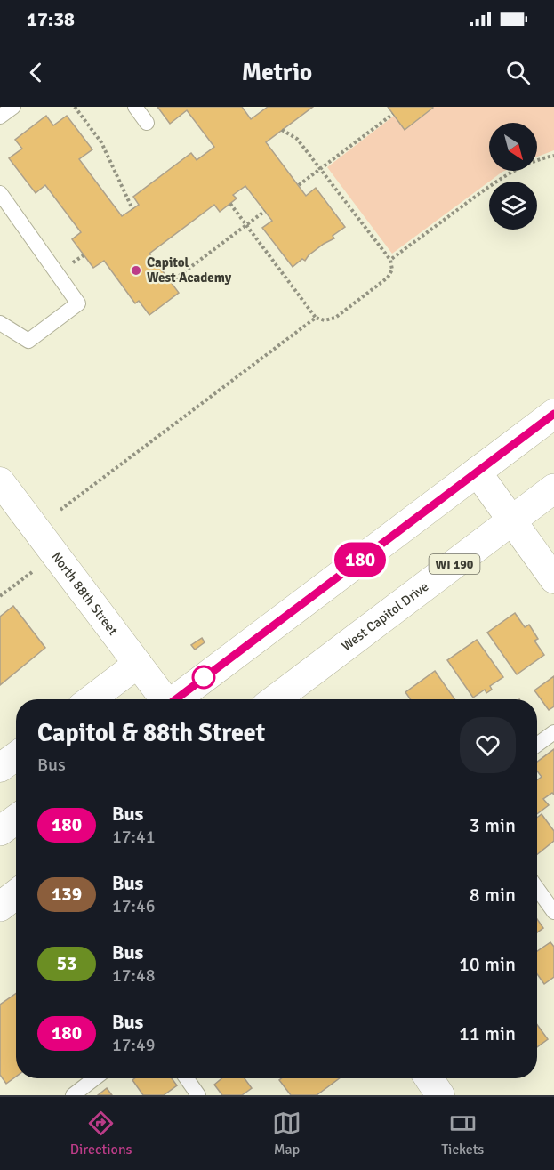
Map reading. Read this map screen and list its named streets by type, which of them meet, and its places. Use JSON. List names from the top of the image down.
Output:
{
  "streets": {
    "main road": ["WI 190", "West Capitol Drive"],
    "street": ["North 88th Street"]
  },
  "places": ["Capitol West Academy"],
  "lines": ["bus line 180"],
  "north": "bottom right",
  "page": {
    "status": "17:38",
    "header": "Metrio",
    "on_map": "180",
    "heading": ["Capitol & 88th Street", "Bus"],
    "list": [
      {
        "mark": "180",
        "name": "Bus",
        "note": "17:41",
        "value": "3 min"
      },
      {
        "mark": "139",
        "name": "Bus",
        "note": "17:46",
        "value": "8 min"
      },
      {
        "mark": "53",
        "name": "Bus",
        "note": "17:48",
        "value": "10 min"
      },
      {
        "mark": "180",
        "name": "Bus",
        "note": "17:49",
        "value": "11 min"
      }
    ],
    "tabs": ["Directions", "Map", "Tickets"]
  }
}
